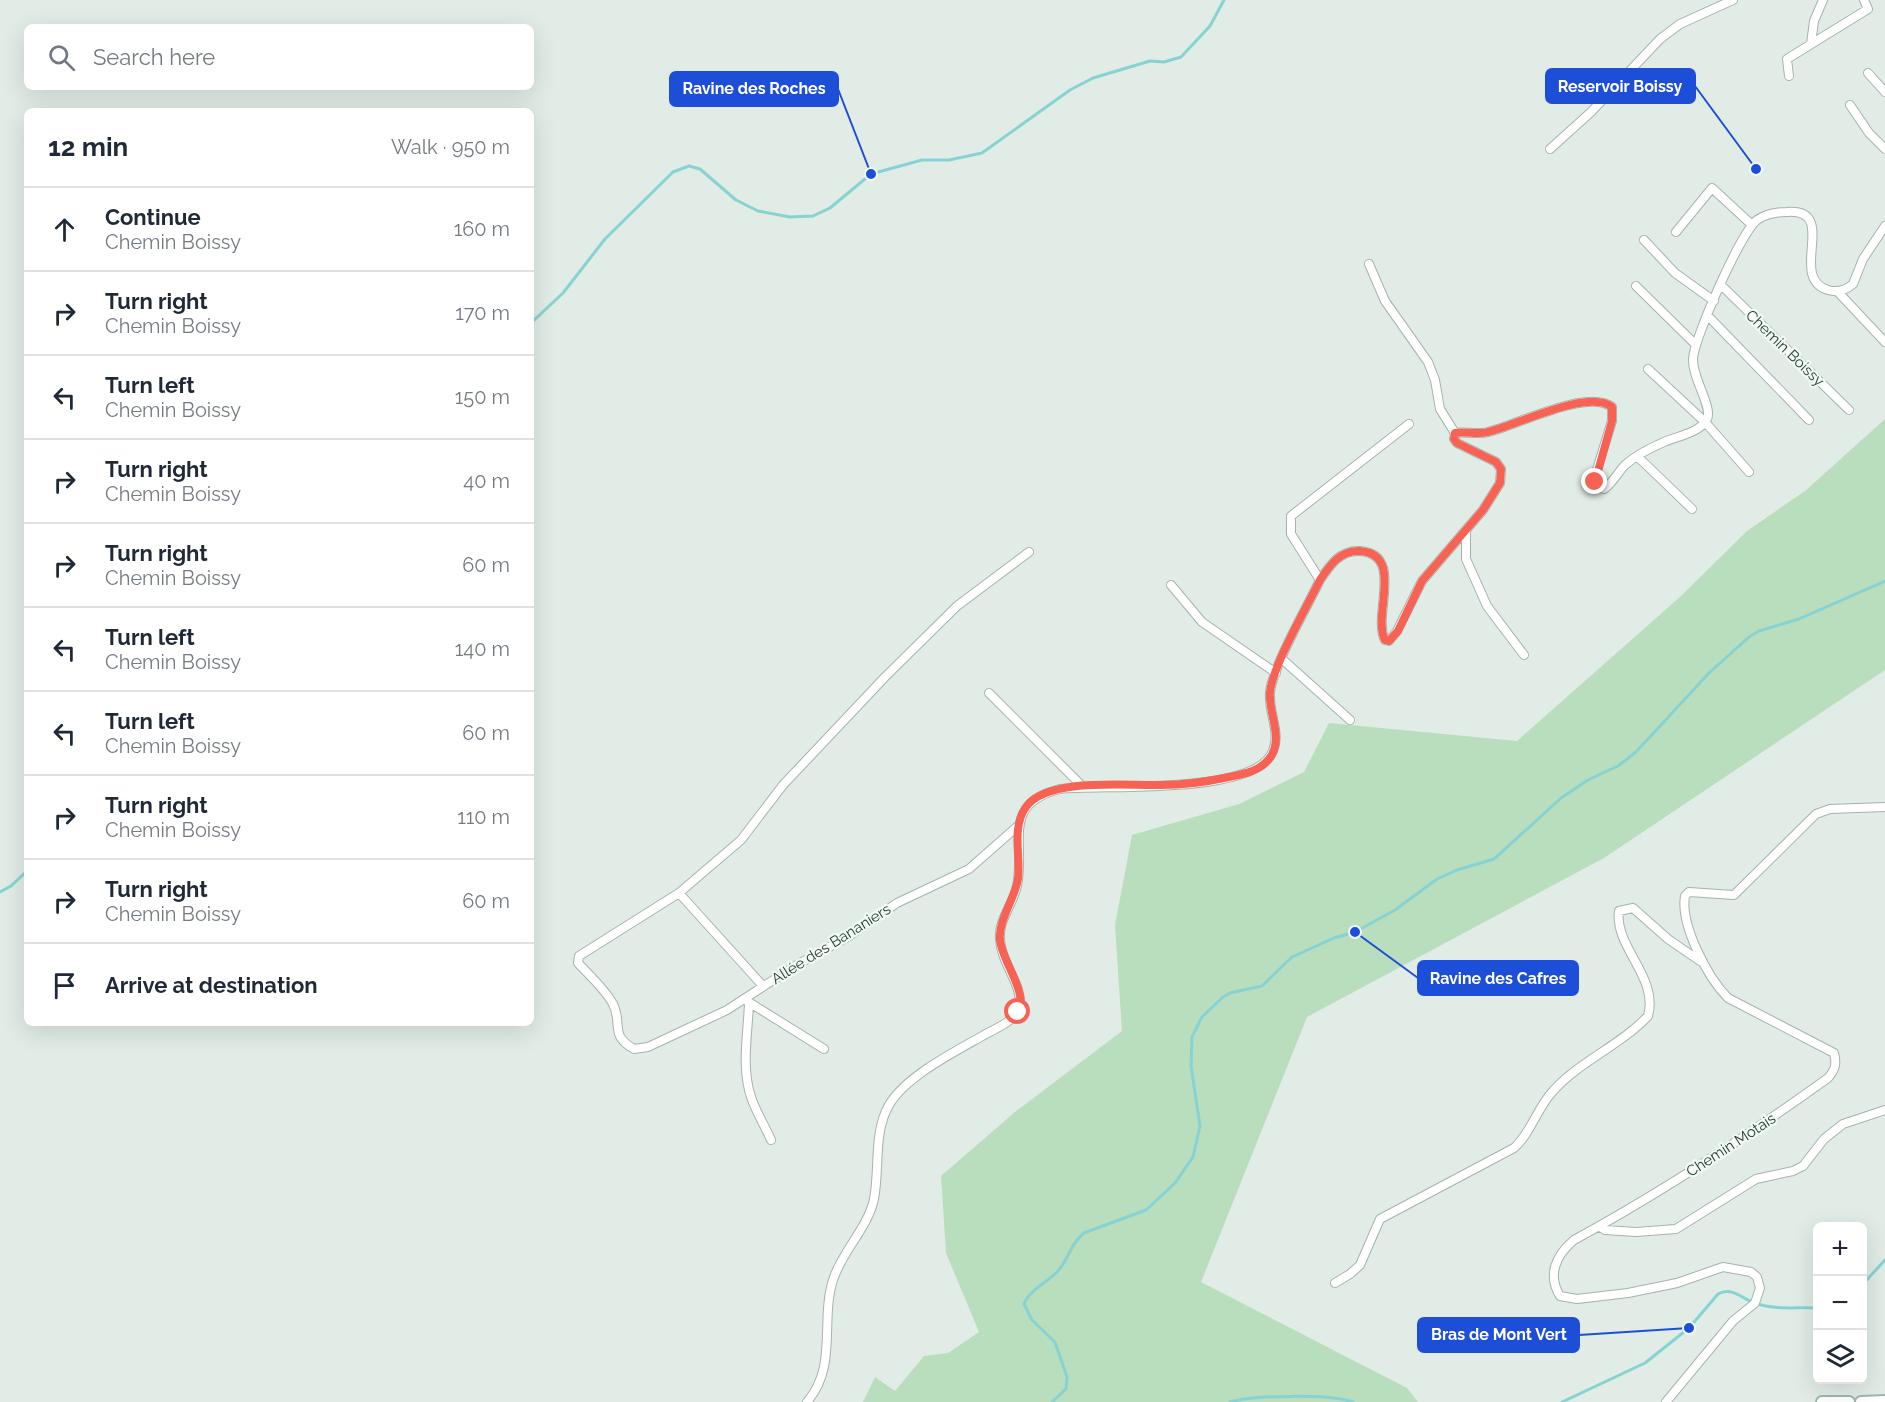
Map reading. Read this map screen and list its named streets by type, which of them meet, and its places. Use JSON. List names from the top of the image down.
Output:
{
  "streets": {
    "street": ["Chemin Boissy", "Allée des Bananiers", "Chemin Motais"]
  },
  "places": [
    "Reservoir Boissy",
    "Ravine des Roches",
    "Ravine des Cafres",
    "Bras de Mont Vert"
  ],
  "page": {
    "search": "Search here",
    "heading": ["12 min", "Walk · 950 m"],
    "list": [
      ["Continue", "Chemin Boissy", "160 m"],
      ["Turn right", "Chemin Boissy", "170 m"],
      ["Turn left", "Chemin Boissy", "150 m"],
      ["Turn right", "Chemin Boissy", "40 m"],
      ["Turn right", "Chemin Boissy", "60 m"],
      ["Turn left", "Chemin Boissy", "140 m"],
      ["Turn left", "Chemin Boissy", "60 m"],
      ["Turn right", "Chemin Boissy", "110 m"],
      ["Turn right", "Chemin Boissy", "60 m"],
      "Arrive at destination"
    ],
    "map_buttons": ["+", "−"]
  }
}
